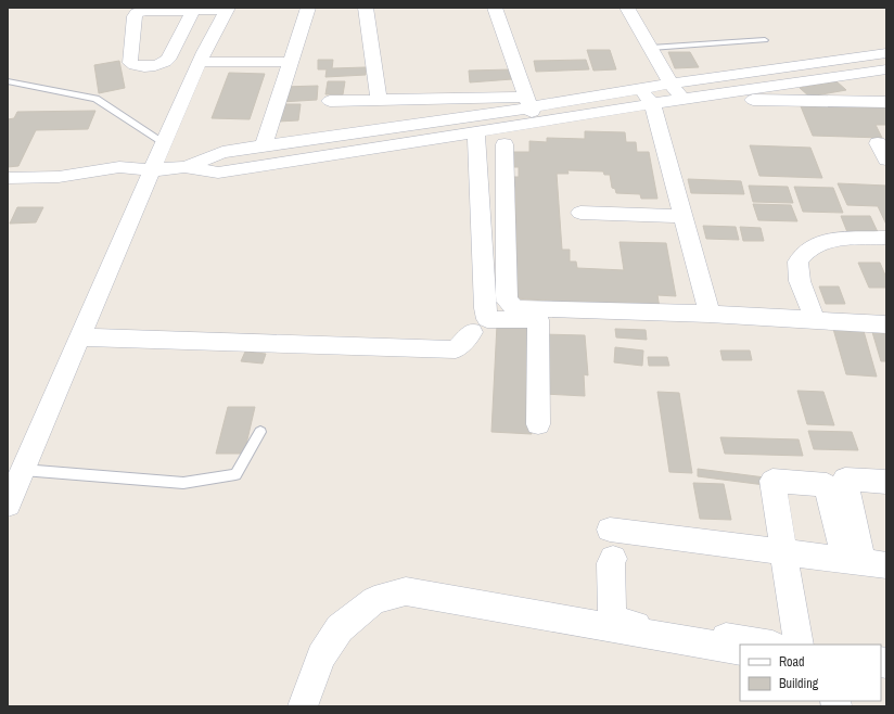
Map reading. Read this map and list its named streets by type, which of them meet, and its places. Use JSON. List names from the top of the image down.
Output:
{
  "legend": ["Road", "Building"]
}
